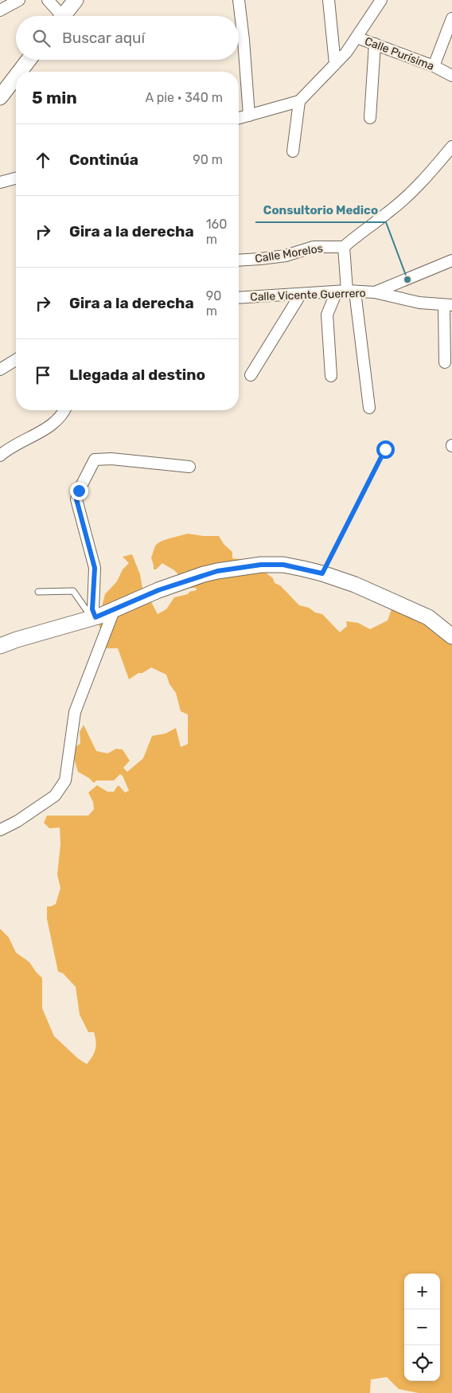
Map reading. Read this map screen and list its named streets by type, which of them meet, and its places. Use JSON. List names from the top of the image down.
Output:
{
  "streets": {
    "street": ["Calle Purísima", "Calle Morelos", "Calle Vicente Guerrero"]
  },
  "places": ["Consultorio Medico"],
  "page": {
    "search": "Buscar aquí",
    "heading": ["5 min", "A pie · 340 m"],
    "list": [
      ["Continúa", "90 m"],
      ["Gira a la derecha", "160 m"],
      ["Gira a la derecha", "90 m"],
      "Llegada al destino"
    ],
    "map_buttons": ["+", "−"]
  }
}
